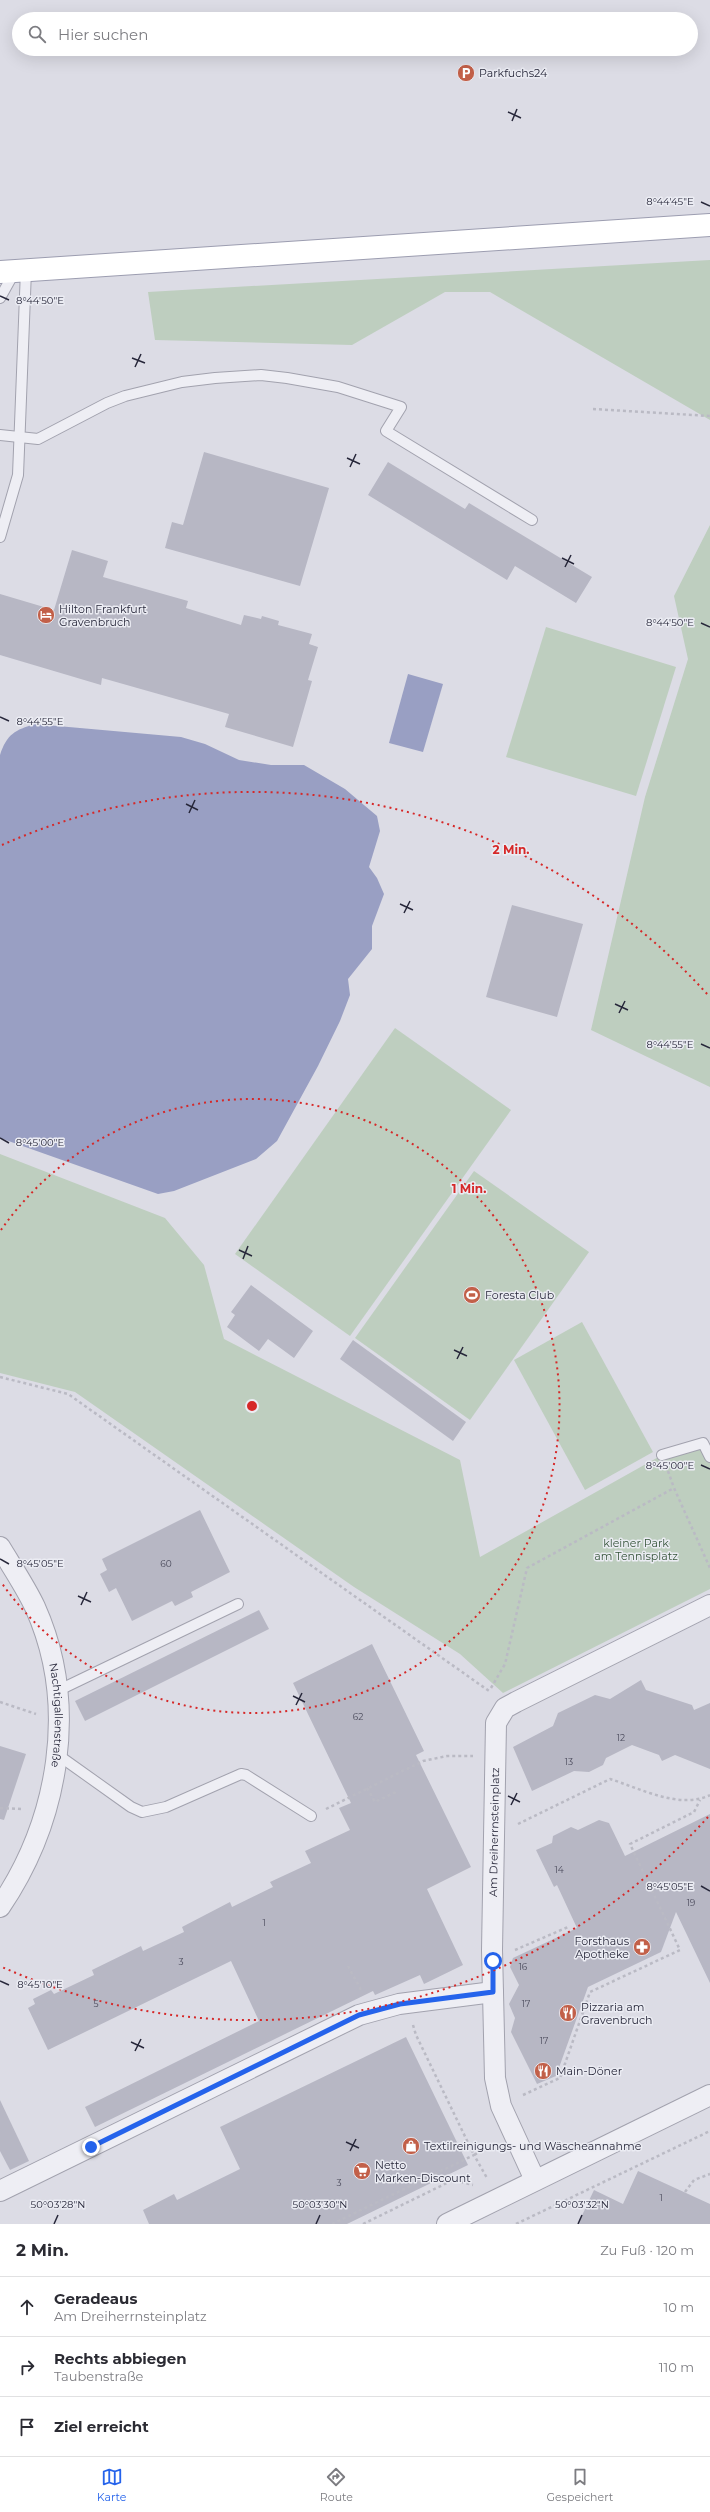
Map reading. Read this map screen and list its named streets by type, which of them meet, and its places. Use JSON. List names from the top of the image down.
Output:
{
  "streets": {
    "street": ["Nachtigallenstraße", "Am Dreiherrnsteinplatz"]
  },
  "parks": ["kleiner Park am Tennisplatz"],
  "places": {
    "parking": ["Parkfuchs24"],
    "hotel": ["Hilton Frankfurt Gravenbruch"],
    "sports": ["Foresta Club"],
    "pharmacy": ["Forsthaus Apotheke"],
    "restaurant": ["Pizzaria am Gravenbruch", "Main-Döner"],
    "shop": ["Textilreinigungs- und Wäscheannahme"],
    "supermarket": ["Netto Marken-Discount"]
  },
  "house_numbers": [
    "60",
    "62",
    "12",
    "13",
    "14",
    "19",
    "1",
    "3",
    "16",
    "5",
    "17",
    "17",
    "3",
    "1"
  ],
  "page": {
    "search": "Hier suchen",
    "heading": ["2 Min.", "Zu Fuß · 120 m"],
    "list": [
      ["Geradeaus", "Am Dreiherrnsteinplatz", "10 m"],
      ["Rechts abbiegen", "Taubenstraße", "110 m"],
      "Ziel erreicht"
    ],
    "nav": ["Karte", "Route", "Gespeichert"]
  },
  "coordinates": [
    "8°44'45\"E",
    "8°44'50\"E",
    "8°44'55\"E",
    "8°45'00\"E",
    "8°45'05\"E",
    "8°45'10\"E",
    "50°03'28\"N",
    "50°03'30\"N",
    "50°03'32\"N"
  ],
  "rings": ["2 Min.", "1 Min."]
}
